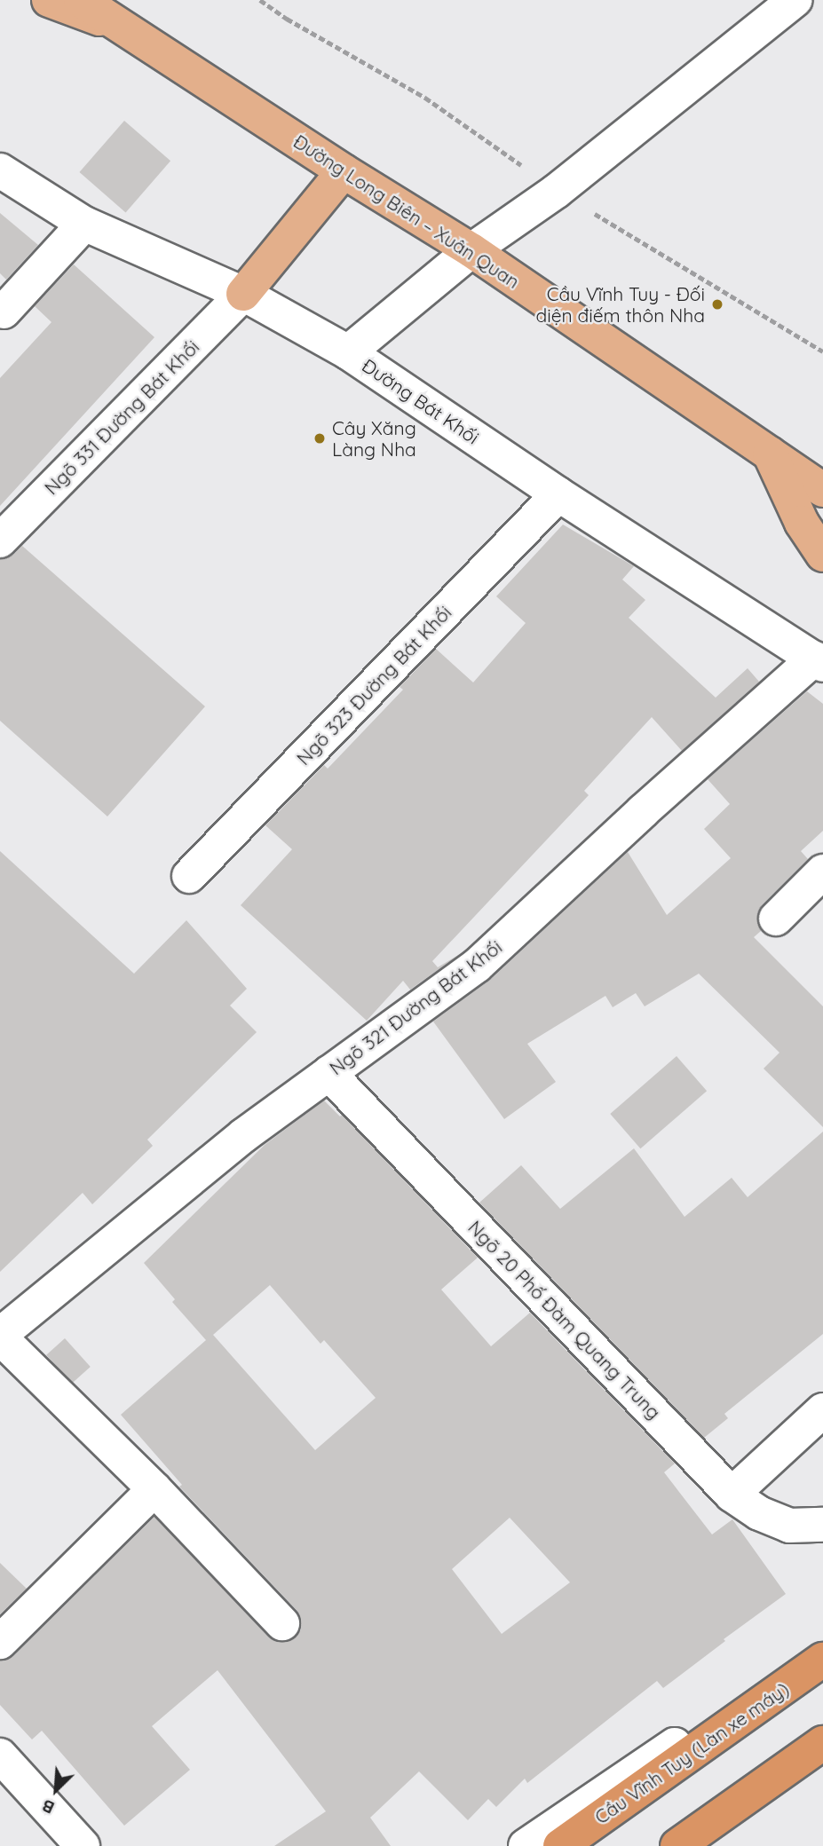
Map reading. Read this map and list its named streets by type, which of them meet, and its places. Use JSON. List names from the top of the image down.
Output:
{
  "streets": {
    "highway": ["Cầu Vĩnh Tuy (Làn xe máy)"],
    "main road": ["Đường Long Biên – Xuân Quan"],
    "street": [
      "Đường Bát Khối",
      "Ngõ 331 Đường Bát Khối",
      "Ngõ 323 Đường Bát Khối",
      "Ngõ 321 Đường Bát Khối",
      "Ngõ 20 Phố Đàm Quang Trung"
    ]
  },
  "crossings": [
    ["Đường Bát Khối", "Ngõ 331 Đường Bát Khối"],
    ["Đường Bát Khối", "Ngõ 323 Đường Bát Khối"],
    ["Đường Bát Khối", "Ngõ 321 Đường Bát Khối"],
    ["Ngõ 321 Đường Bát Khối", "Ngõ 20 Phố Đàm Quang Trung"]
  ],
  "places": ["Cầu Vĩnh Tuy - Đối diện điếm thôn Nha", "Cây Xăng Làng Nha"],
  "north": "bottom left"
}
